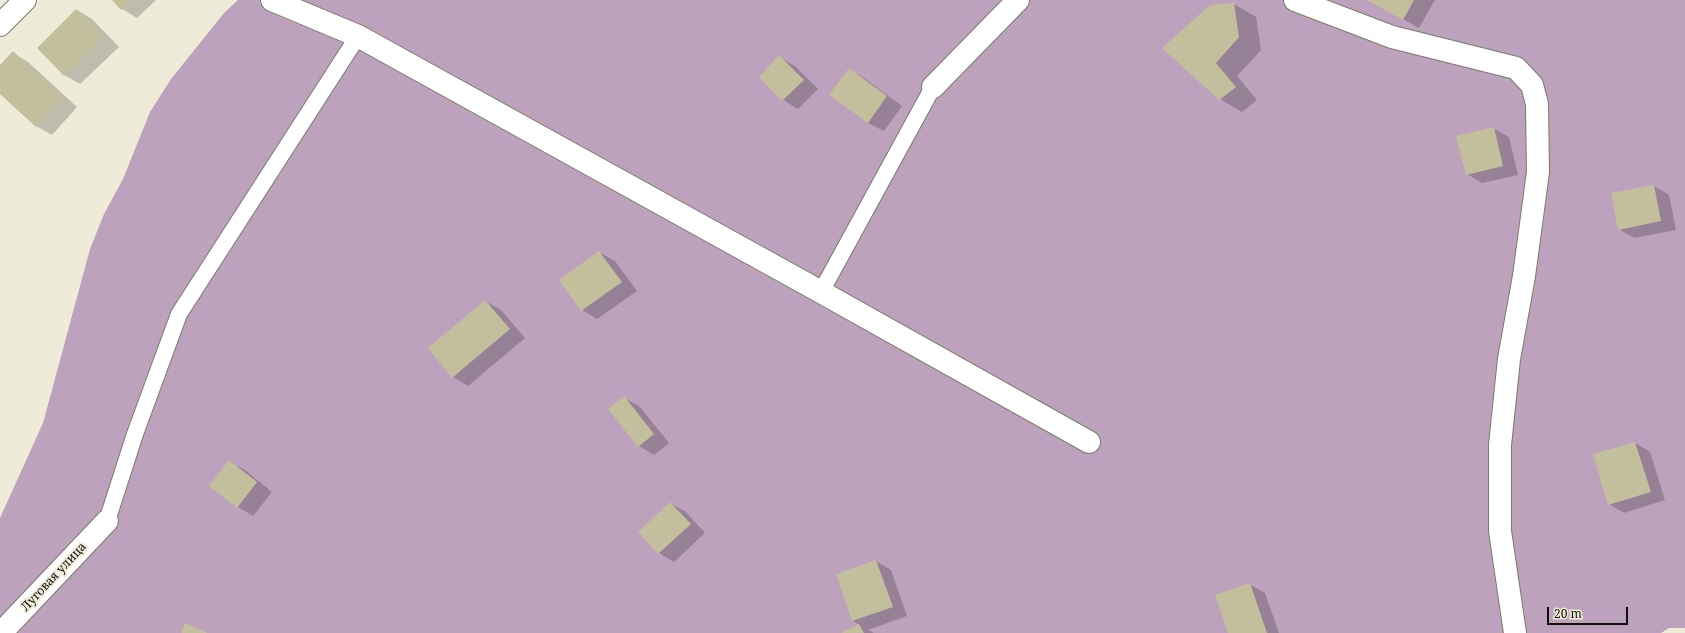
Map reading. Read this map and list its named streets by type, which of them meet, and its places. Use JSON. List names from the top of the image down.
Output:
{
  "streets": {
    "street": ["Луговая улица"]
  },
  "scale_bar": "20 m"
}
